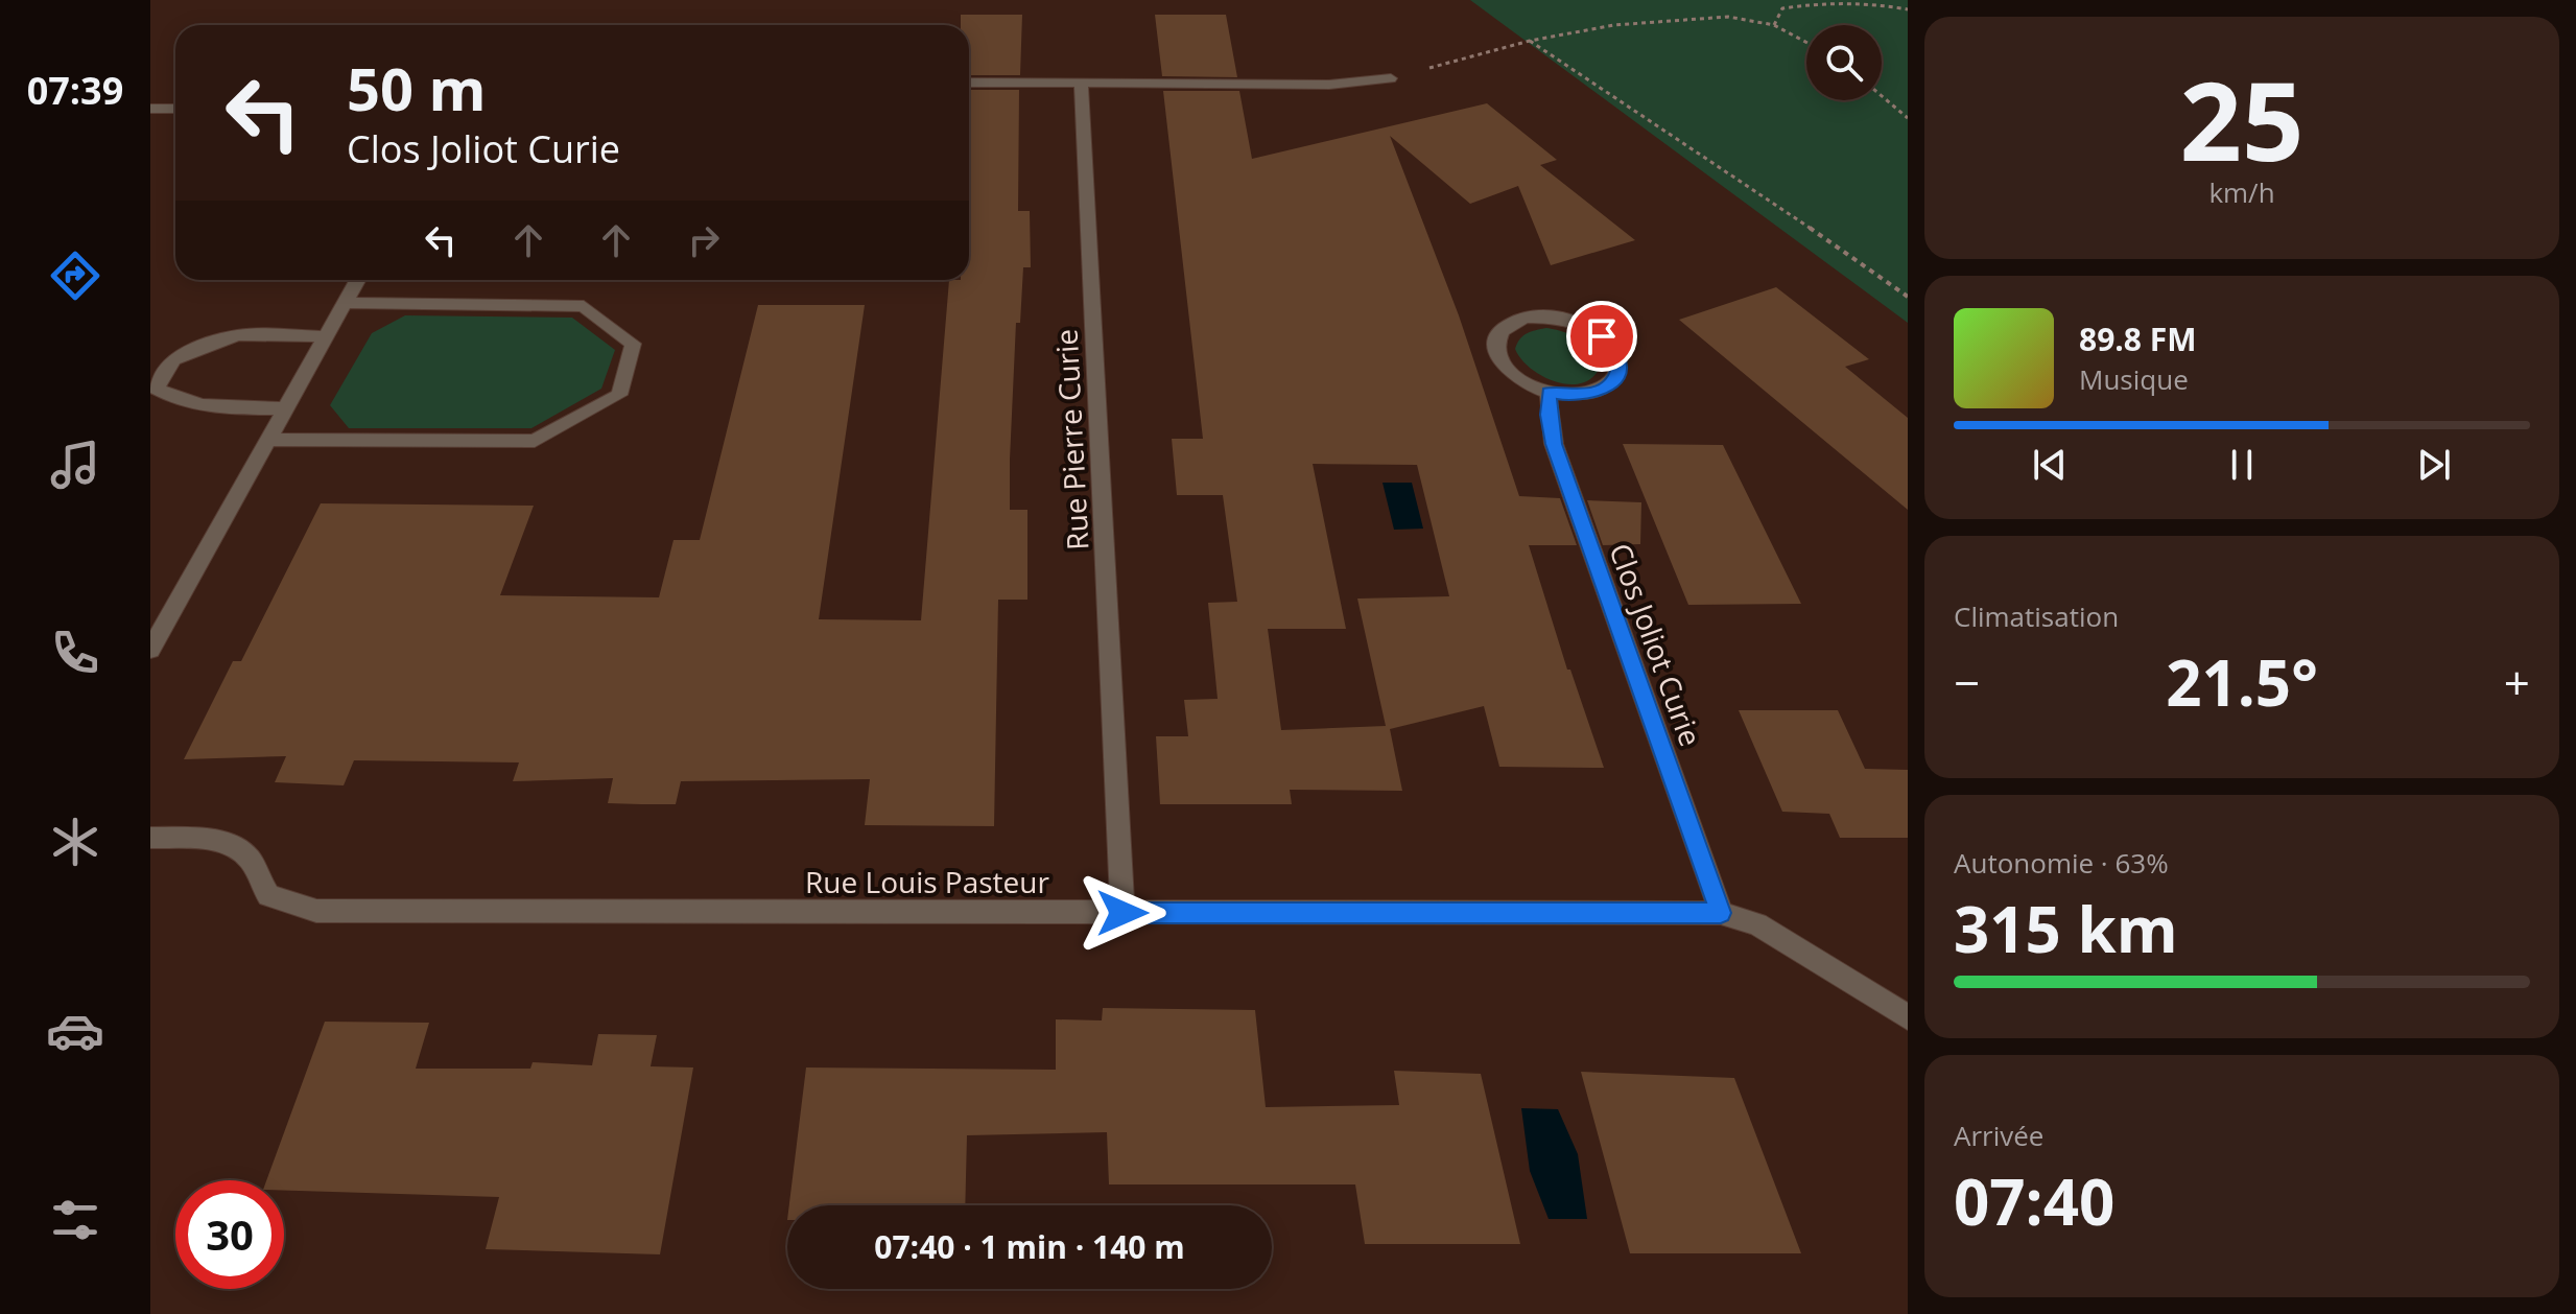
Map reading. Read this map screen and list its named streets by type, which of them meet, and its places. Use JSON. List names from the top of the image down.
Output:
{
  "streets": {
    "street": ["Rue Pierre Curie", "Clos Joliot Curie", "Rue Louis Pasteur"]
  },
  "crossings": [
    ["Rue Pierre Curie", "Rue Louis Pasteur"],
    ["Clos Joliot Curie", "Rue Louis Pasteur"]
  ],
  "page": {
    "tabs": "07:39",
    "tile": [
      ["25", "km/h"],
      "Climatisation",
      ["Autonomie · 63%", "315 km"],
      ["Arrivée", "07:40"]
    ],
    "turn": ["50 m", "Clos Joliot Curie"],
    "song": ["89.8 FM", "Musique"],
    "heat": ["−", "21.5°", "+"],
    "limit": "30",
    "trip": "07:40 · 1 min · 140 m"
  }
}
